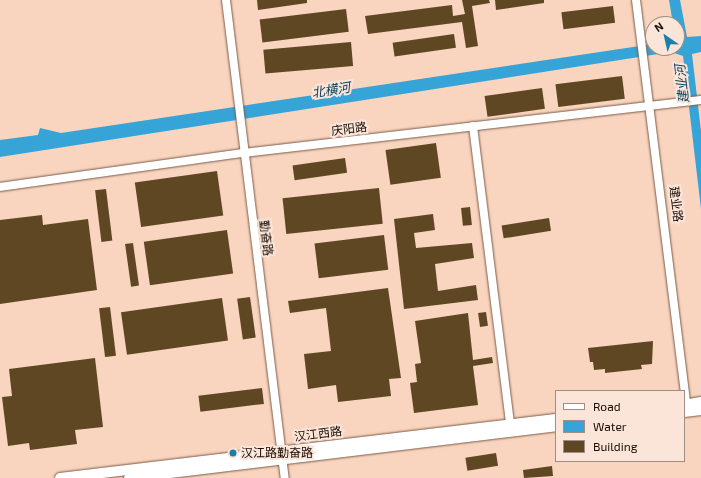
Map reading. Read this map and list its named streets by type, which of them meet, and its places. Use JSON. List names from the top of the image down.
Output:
{
  "streets": {
    "main road": ["汉江西路"],
    "street": ["庆阳路", "建业路", "勤奋路"]
  },
  "crossings": [
    ["庆阳路", "建业路"],
    ["庆阳路", "勤奋路"],
    ["勤奋路", "汉江西路"]
  ],
  "water": ["建业河", "北横河"],
  "places": ["汉江路勤奋路"],
  "legend": ["Road", "Water", "Building"],
  "north": "top left"
}
